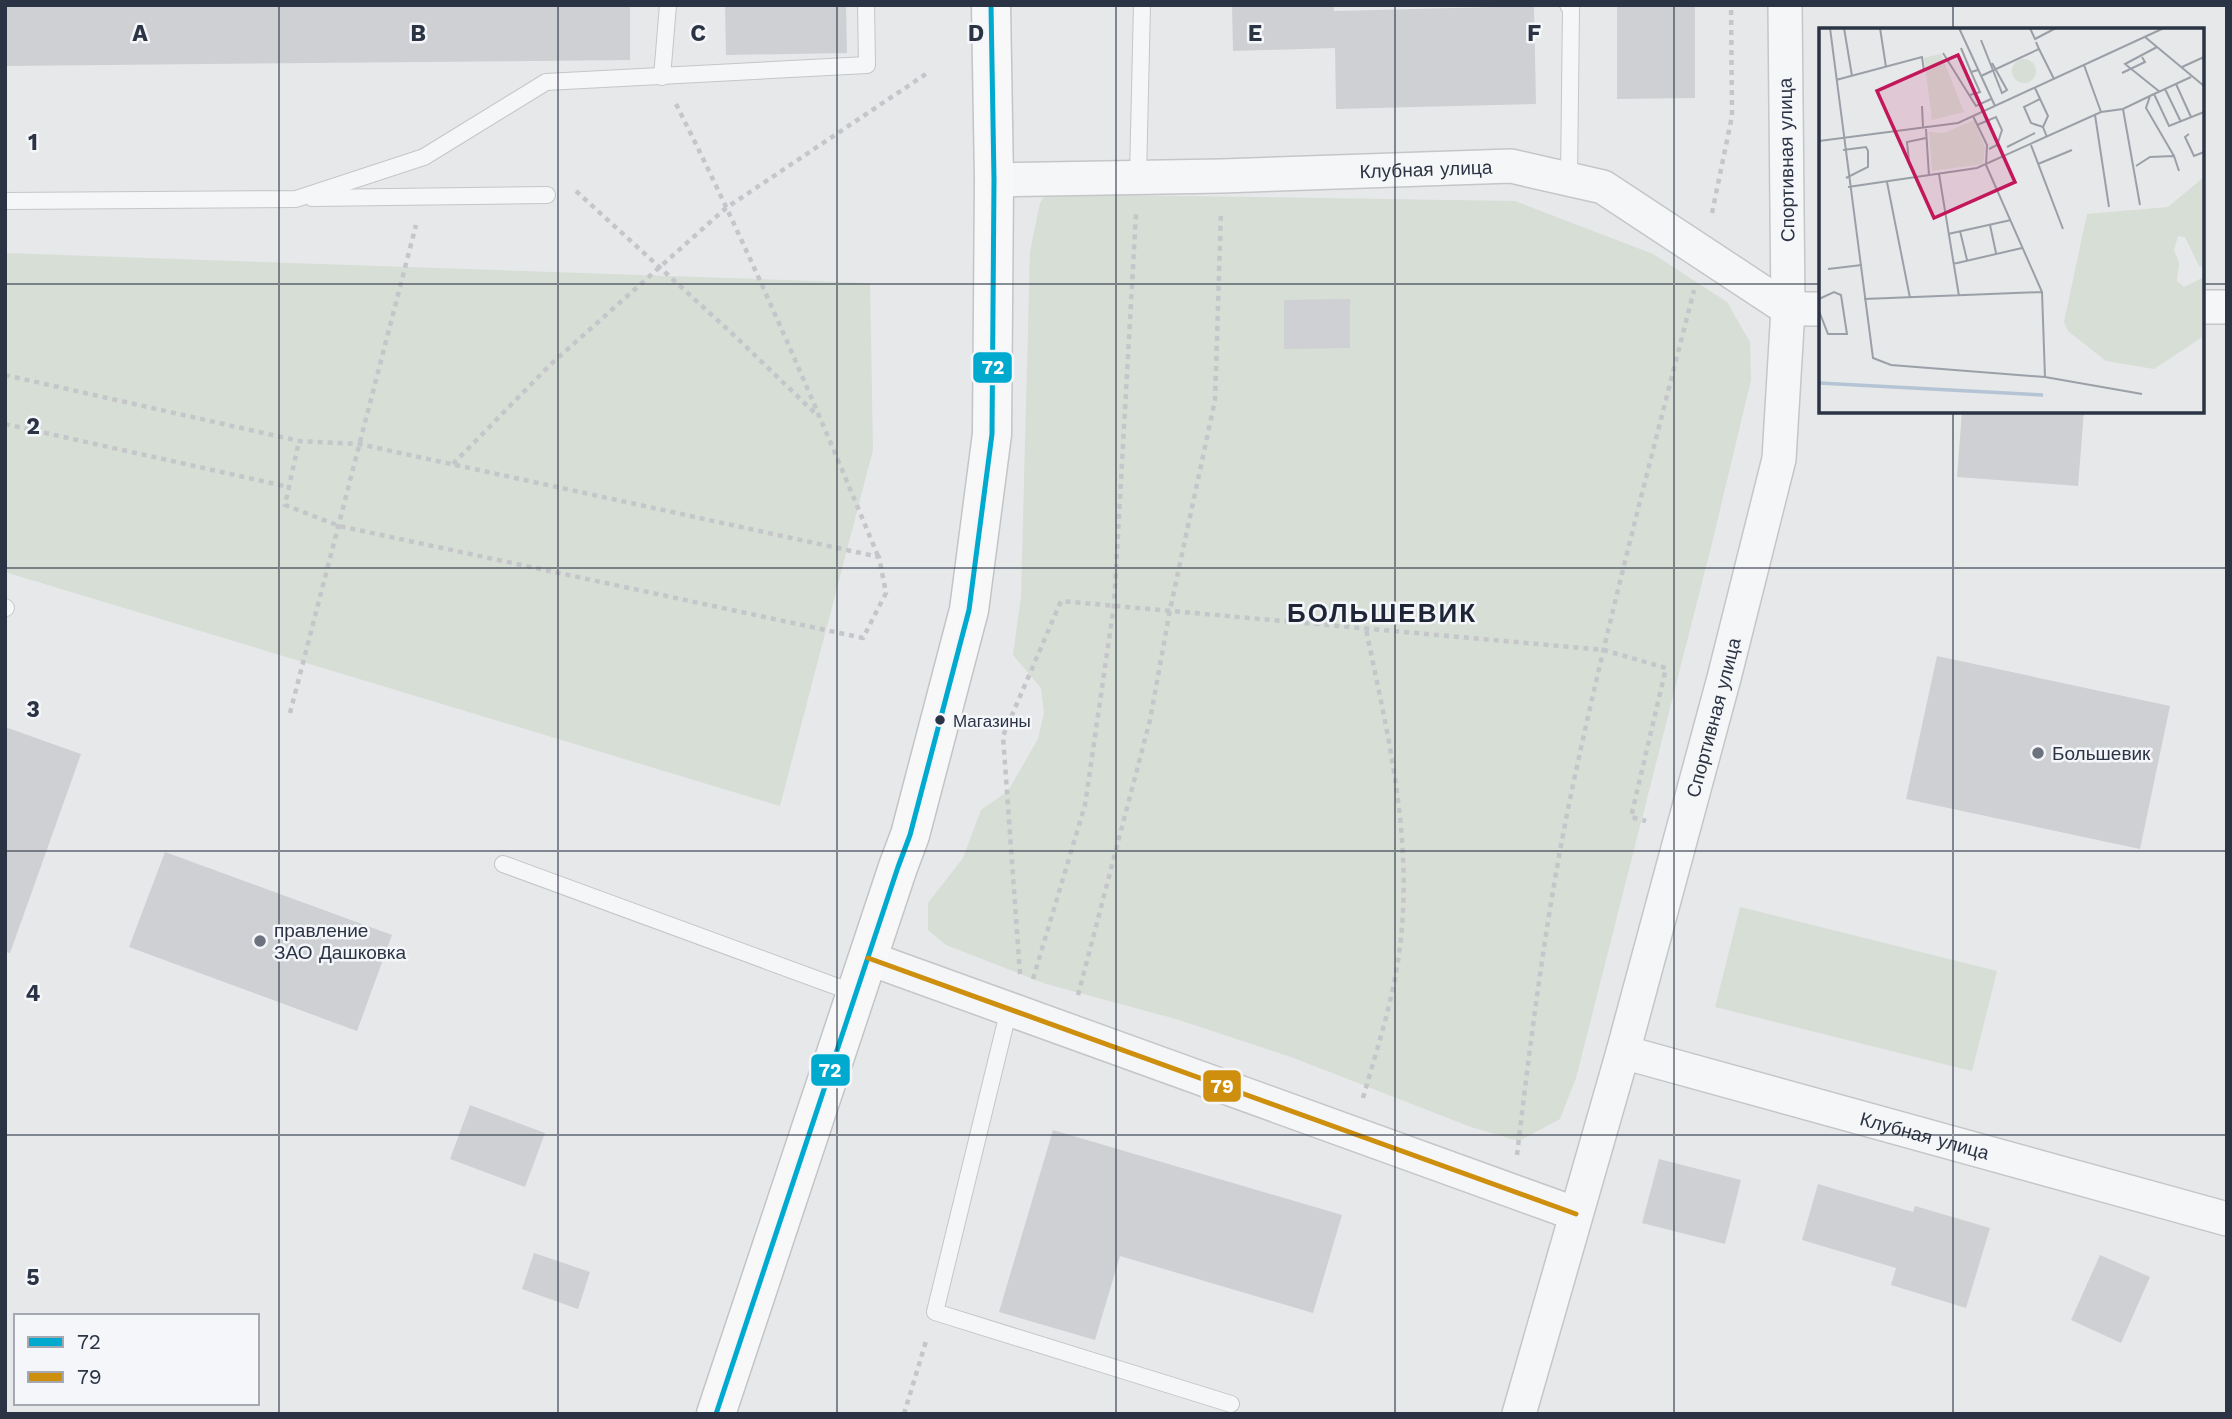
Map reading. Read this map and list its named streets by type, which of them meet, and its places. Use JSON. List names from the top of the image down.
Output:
{
  "streets": {
    "street": ["Спортивная улица", "Клубная улица"]
  },
  "crossings": [
    ["Спортивная улица", "Клубная улица"]
  ],
  "districts": ["БОЛЬШЕВИК"],
  "places": ["Магазины", "Большевик", "правление ЗАО Дашковка"],
  "lines": ["transit line 72", "transit line 79"],
  "legend": ["72", "79"],
  "grid": {
    "columns": [
      "A",
      "B",
      "C",
      "D",
      "E",
      "F"
    ],
    "rows": [
      "1",
      "2",
      "3",
      "4",
      "5"
    ]
  }
}
